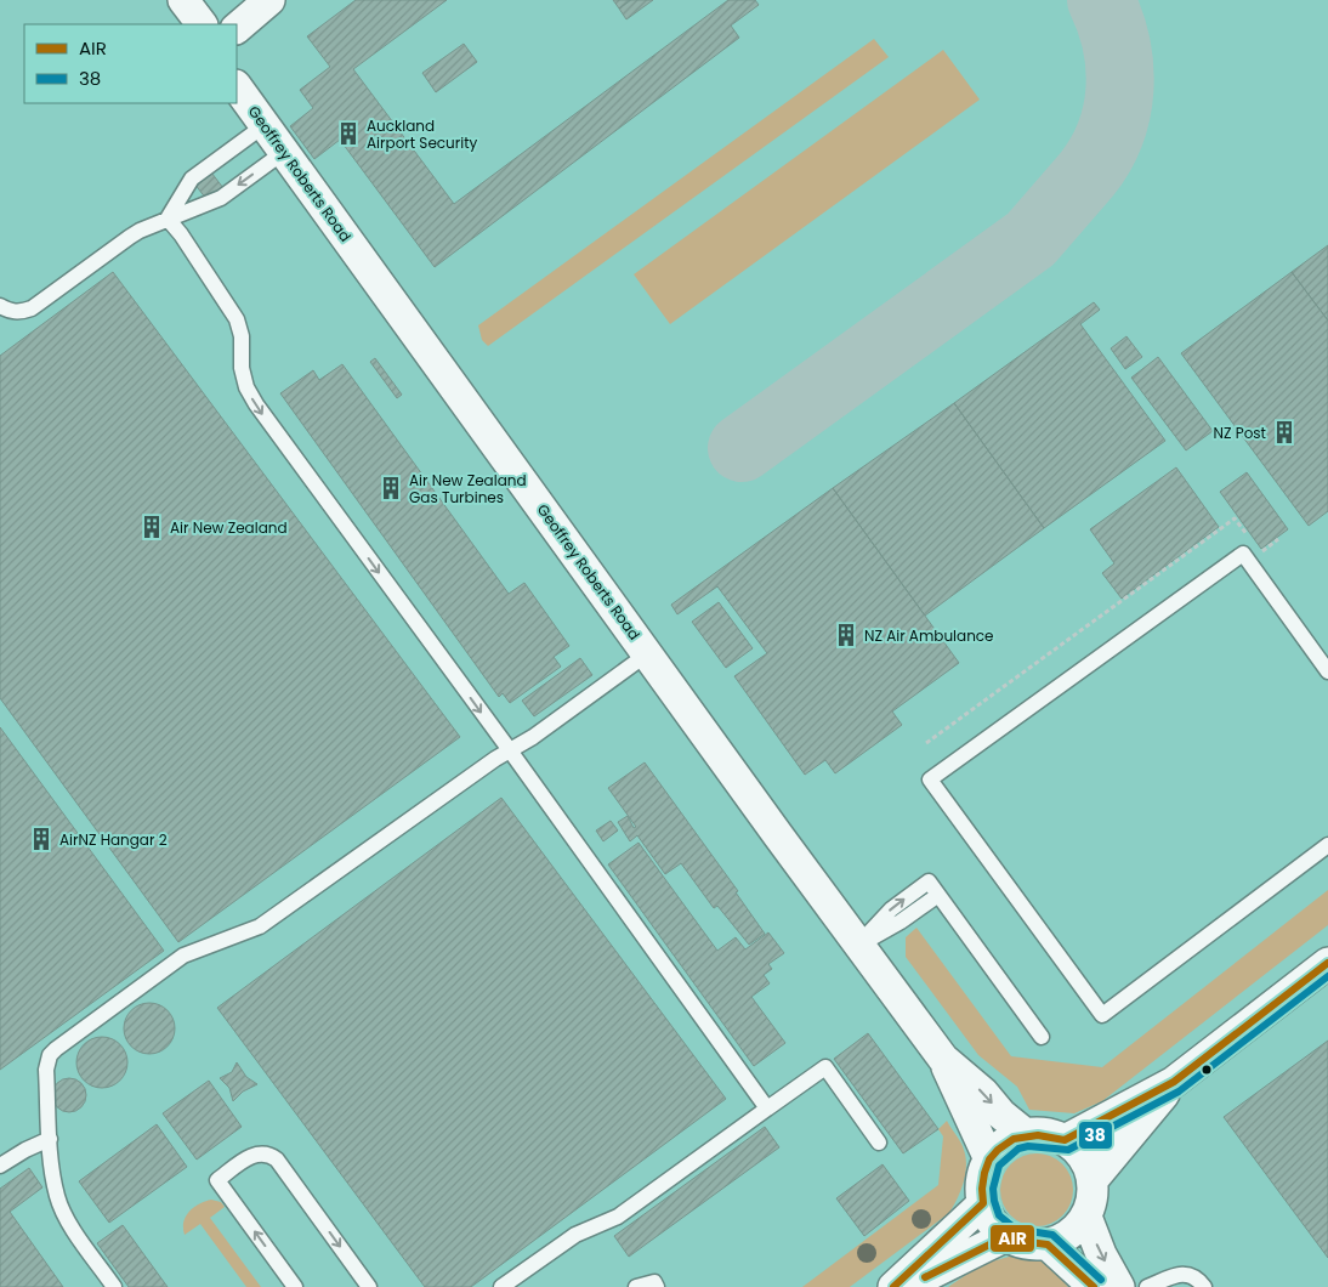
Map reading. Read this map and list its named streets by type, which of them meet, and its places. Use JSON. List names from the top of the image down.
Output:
{
  "streets": {
    "street": ["Geoffrey Roberts Road"]
  },
  "places": {
    "building": [
      "Auckland Airport Security",
      "NZ Post",
      "Air New Zealand Gas Turbines",
      "Air New Zealand",
      "NZ Air Ambulance",
      "AirNZ Hangar 2"
    ]
  },
  "lines": ["transit line AIR", "transit line 38"],
  "legend": ["AIR", "38"]
}
